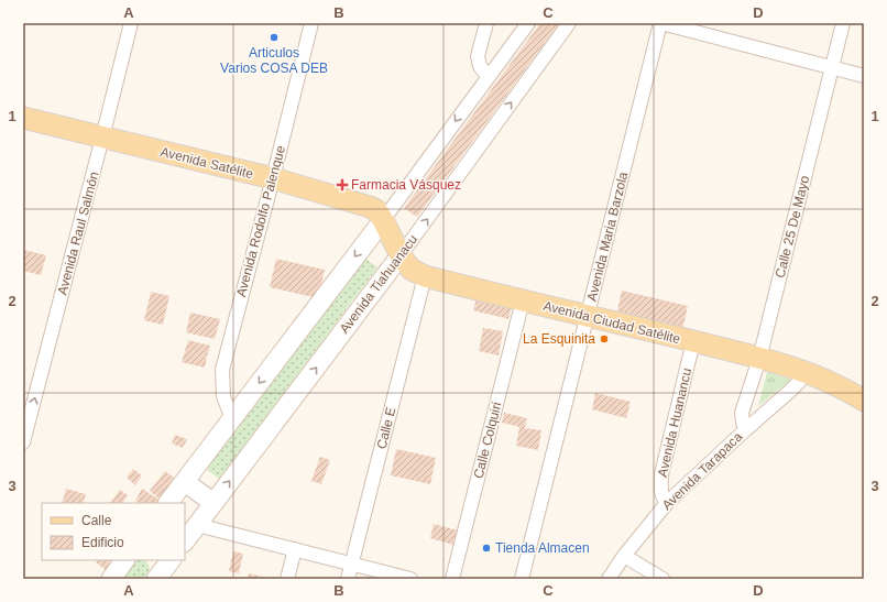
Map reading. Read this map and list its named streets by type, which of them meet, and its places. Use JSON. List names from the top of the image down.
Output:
{
  "streets": {
    "main road": ["Avenida Satélite", "Avenida Tiahuanacu", "Avenida Ciudad Satélite"],
    "street": [
      "Avenida Rodolfo Palenque",
      "Calle 25 De Mayo",
      "Avenida Raul Salmón",
      "Avenida Maria Barzola",
      "Avenida Huanancu",
      "Calle E",
      "Calle Colquiri",
      "Avenida Tarapaca"
    ]
  },
  "crossings": [
    ["Avenida Satélite", "Avenida Rodolfo Palenque"],
    ["Avenida Satélite", "Avenida Raul Salmón"],
    ["Avenida Satélite", "Avenida Ciudad Satélite"],
    ["Calle 25 De Mayo", "Avenida Ciudad Satélite"],
    ["Calle 25 De Mayo", "Avenida Tarapaca"],
    ["Avenida Maria Barzola", "Avenida Ciudad Satélite"],
    ["Avenida Tiahuanacu", "Avenida Ciudad Satélite"],
    ["Avenida Ciudad Satélite", "Avenida Huanancu"],
    ["Avenida Ciudad Satélite", "Calle E"],
    ["Avenida Ciudad Satélite", "Calle Colquiri"],
    ["Avenida Ciudad Satélite", "Avenida Tarapaca"],
    ["Avenida Huanancu", "Avenida Tarapaca"]
  ],
  "one_way": ["Avenida Raul Salmón"],
  "places": {
    "other": ["Articulos Varios COSA DEB", "La Esquinita", "Tienda Almacen"],
    "health": ["Farmacia Vásquez"]
  },
  "legend": ["Calle", "Edificio"],
  "grid": {
    "columns": [
      "A",
      "B",
      "C",
      "D"
    ],
    "rows": ["1", "2", "3"]
  }
}
